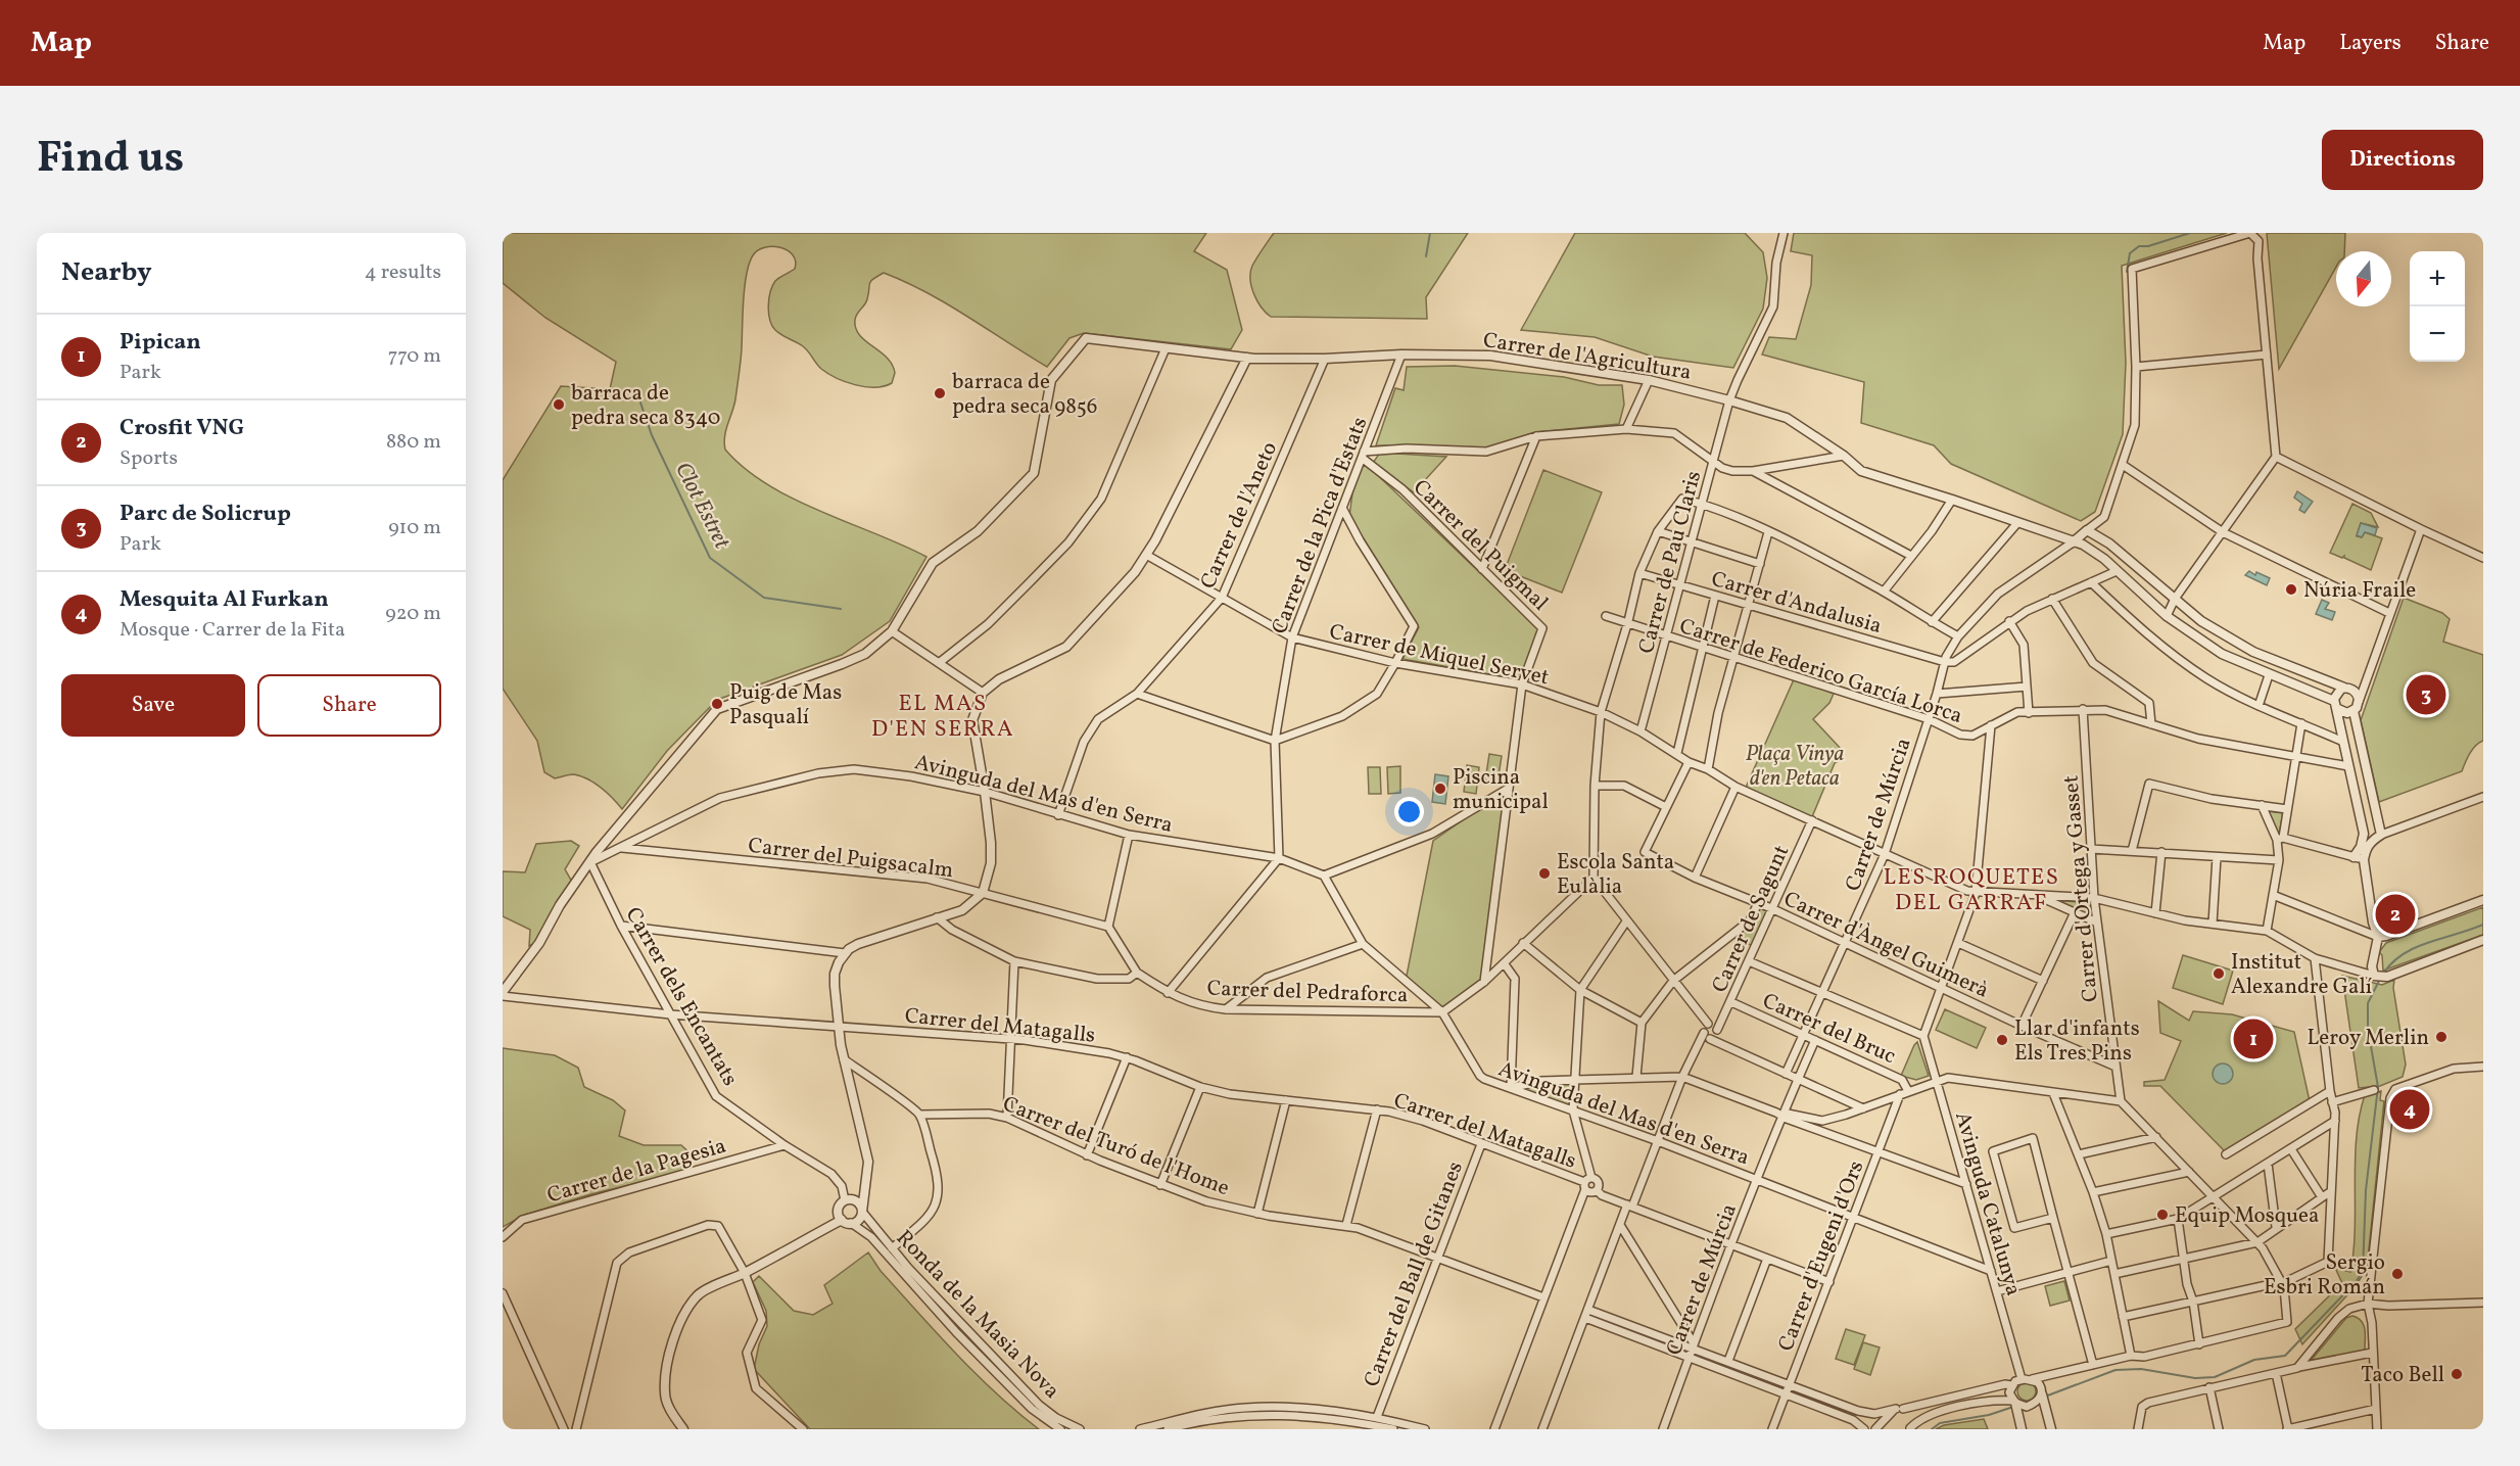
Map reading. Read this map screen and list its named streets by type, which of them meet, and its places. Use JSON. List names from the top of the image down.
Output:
{
  "streets": {
    "street": [
      "Carrer de l'Agricultura",
      "Carrer de l'Aneto",
      "Carrer de la Pica d'Estats",
      "Carrer del Puigmal",
      "Carrer de Pau Claris",
      "Carrer d'Andalusia",
      "Carrer de Miquel Servet",
      "Carrer de Federico García Lorca",
      "Avinguda del Mas d'en Serra",
      "Carrer de Múrcia",
      "Carrer del Puigsacalm",
      "Carrer d'Ortega y Gasset",
      "Carrer de Sagunt",
      "Carrer d'Àngel Guimerà",
      "Carrer del Pedraforca",
      "Carrer dels Encantats",
      "Carrer del Matagalls",
      "Carrer del Bruc",
      "Carrer del Turó de l'Home",
      "Carrer de la Pagesia",
      "Avinguda Catalunya",
      "Carrer d'Eugeni d'Ors",
      "Carrer del Ball de Gitanes",
      "Ronda de la Masia Nova"
    ]
  },
  "crossings": [
    ["Carrer de l'Agricultura", "Carrer de l'Aneto"],
    ["Carrer de l'Agricultura", "Carrer de la Pica d'Estats"],
    ["Carrer de l'Agricultura", "Carrer de Pau Claris"],
    ["Carrer de l'Agricultura", "Carrer de Múrcia"],
    ["Carrer de l'Aneto", "Carrer de Miquel Servet"],
    ["Carrer de l'Aneto", "Avinguda del Mas d'en Serra"],
    ["Carrer de la Pica d'Estats", "Carrer del Puigmal"],
    ["Carrer de la Pica d'Estats", "Carrer de Miquel Servet"],
    ["Carrer de la Pica d'Estats", "Avinguda del Mas d'en Serra"],
    ["Carrer del Puigmal", "Carrer de Miquel Servet"],
    ["Carrer de Pau Claris", "Carrer d'Andalusia"],
    ["Carrer de Pau Claris", "Carrer de Miquel Servet"],
    ["Carrer de Pau Claris", "Carrer de Federico García Lorca"],
    ["Carrer d'Andalusia", "Carrer de Múrcia"],
    ["Carrer de Miquel Servet", "Carrer de Múrcia"],
    ["Carrer de Miquel Servet", "Carrer d'Ortega y Gasset"],
    ["Carrer de Miquel Servet", "Carrer de Sagunt"],
    ["Carrer de Federico García Lorca", "Carrer de Múrcia"],
    ["Carrer de Federico García Lorca", "Carrer d'Ortega y Gasset"],
    ["Avinguda del Mas d'en Serra", "Carrer de Múrcia"],
    ["Avinguda del Mas d'en Serra", "Carrer del Puigsacalm"],
    ["Avinguda del Mas d'en Serra", "Carrer del Pedraforca"],
    ["Avinguda del Mas d'en Serra", "Carrer dels Encantats"],
    ["Avinguda del Mas d'en Serra", "Avinguda Catalunya"],
    ["Avinguda del Mas d'en Serra", "Carrer d'Eugeni d'Ors"],
    ["Carrer de Múrcia", "Carrer d'Àngel Guimerà"],
    ["Carrer de Múrcia", "Carrer del Bruc"],
    ["Carrer d'Ortega y Gasset", "Carrer d'Àngel Guimerà"],
    ["Carrer de Sagunt", "Carrer d'Àngel Guimerà"],
    ["Carrer de Sagunt", "Carrer del Bruc"],
    ["Carrer dels Encantats", "Carrer del Matagalls"],
    ["Carrer dels Encantats", "Carrer de la Pagesia"],
    ["Carrer dels Encantats", "Ronda de la Masia Nova"],
    ["Carrer del Matagalls", "Carrer del Ball de Gitanes"],
    ["Carrer del Turó de l'Home", "Carrer del Ball de Gitanes"]
  ],
  "districts": ["EL MAS D'EN SERRA", "LES ROQUETES DEL GARRAF"],
  "water": ["Clot Estret"],
  "parks": ["Plaça Vinya d'en Petaca"],
  "places": [
    "barraca de pedra seca 9856",
    "barraca de pedra seca 8340",
    "Núria Fraile",
    "Puig de Mas Pasqualí",
    "Piscina municipal",
    "Escola Santa Eulàlia",
    "Institut Alexandre Galí",
    "Leroy Merlin",
    "Llar d'infants Els Tres Pins",
    "Equip Mosquea",
    "Sergio Esbri Román",
    "Taco Bell"
  ],
  "north": "bottom",
  "page": {
    "header": "Map",
    "nav": ["Map", "Layers", "Share"],
    "title": "Find us",
    "buttons": [
      "Directions",
      ["Save", "Share"]
    ],
    "heading": ["Nearby", "4 results"],
    "map_buttons": ["+", "−"],
    "list": [
      {
        "mark": "1",
        "name": "Pipican",
        "note": "Park",
        "value": "770 m"
      },
      {
        "mark": "2",
        "name": "Crosfit VNG",
        "note": "Sports",
        "value": "880 m"
      },
      {
        "mark": "3",
        "name": "Parc de Solicrup",
        "note": "Park",
        "value": "910 m"
      },
      {
        "mark": "4",
        "name": "Mesquita Al Furkan",
        "note": "Mosque · Carrer de la Fita",
        "value": "920 m"
      }
    ],
    "pins": [
      "3",
      "2",
      "1",
      "4"
    ]
  }
}
